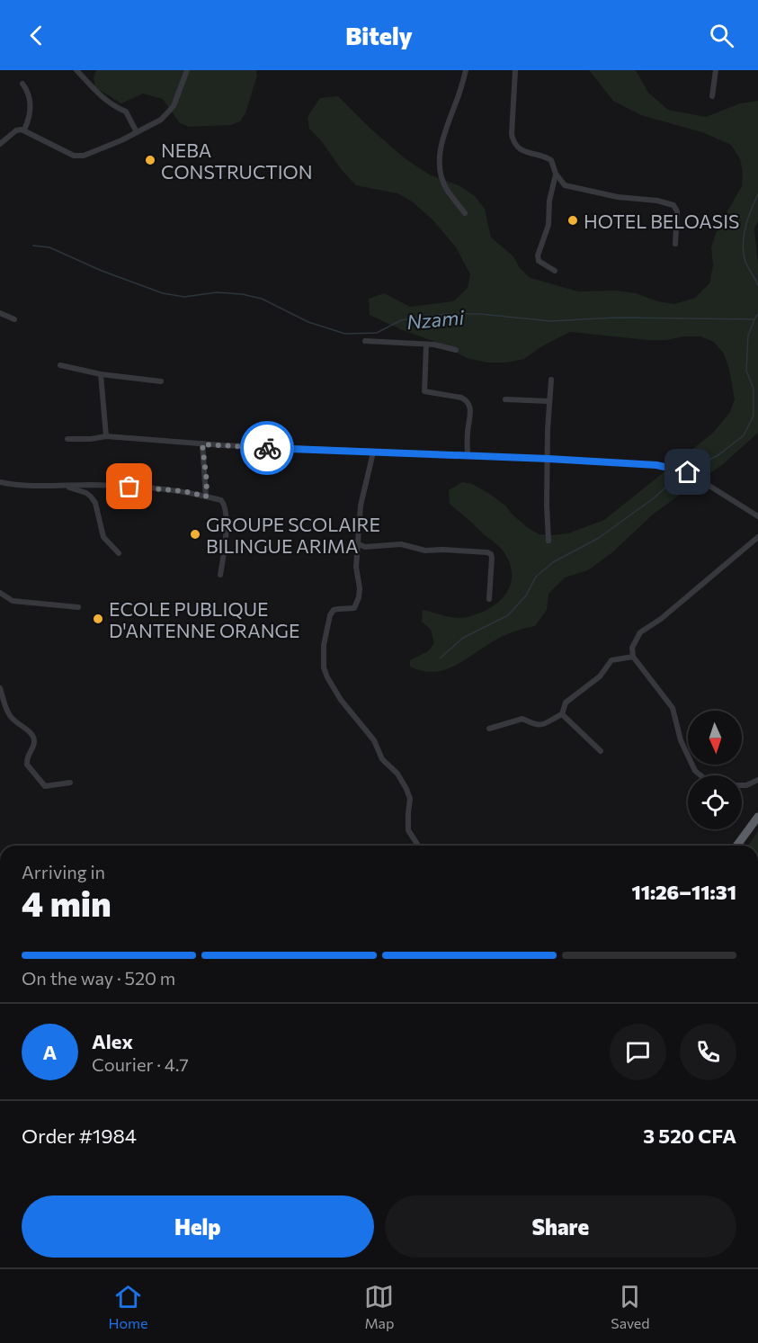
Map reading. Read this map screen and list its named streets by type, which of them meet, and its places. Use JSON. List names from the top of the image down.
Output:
{
  "water": ["Nzami"],
  "places": [
    "NEBA CONSTRUCTION",
    "HOTEL BELOASIS",
    "GROUPE SCOLAIRE BILINGUE ARIMA",
    "ECOLE PUBLIQUE D'ANTENNE ORANGE"
  ],
  "north": "bottom",
  "page": {
    "header": "Bitely",
    "heading": ["4 min", "Arriving in", "11:26–11:31"],
    "panel": [
      "Alex",
      "Courier · 4.7",
      "Order #1984",
      "3 520 CFA"
    ],
    "bar": "On the way · 520 m",
    "round": "A",
    "buttons": ["Help", "Share"],
    "tabs": ["Home", "Map", "Saved"]
  }
}
